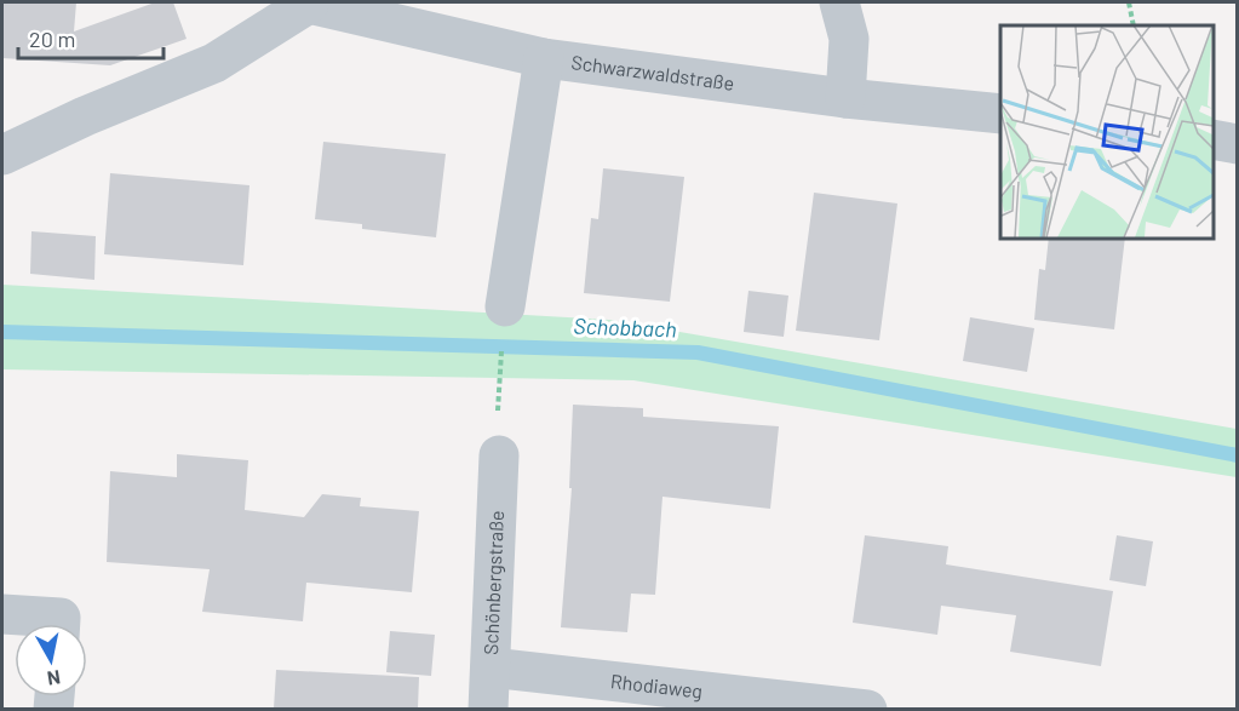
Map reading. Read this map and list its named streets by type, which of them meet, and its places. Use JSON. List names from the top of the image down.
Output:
{
  "streets": {
    "street": ["Schwarzwaldstraße", "Schönbergstraße", "Rhodiaweg"]
  },
  "crossings": [
    ["Schönbergstraße", "Rhodiaweg"]
  ],
  "water": ["Schobbach"],
  "scale_bar": "20 m",
  "north": "bottom"
}
